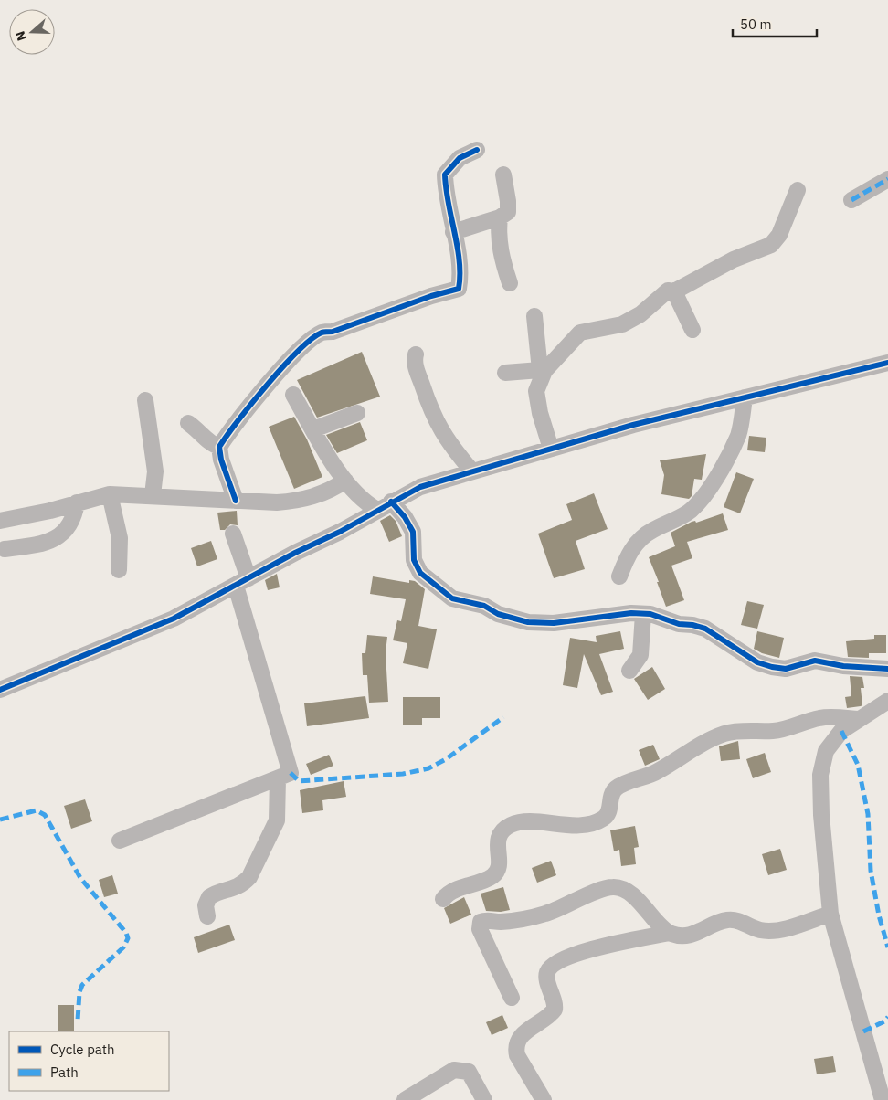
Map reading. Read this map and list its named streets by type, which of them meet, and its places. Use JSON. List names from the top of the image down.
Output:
{
  "legend": ["Cycle path", "Path"],
  "scale_bar": "50 m",
  "north": "left"
}
